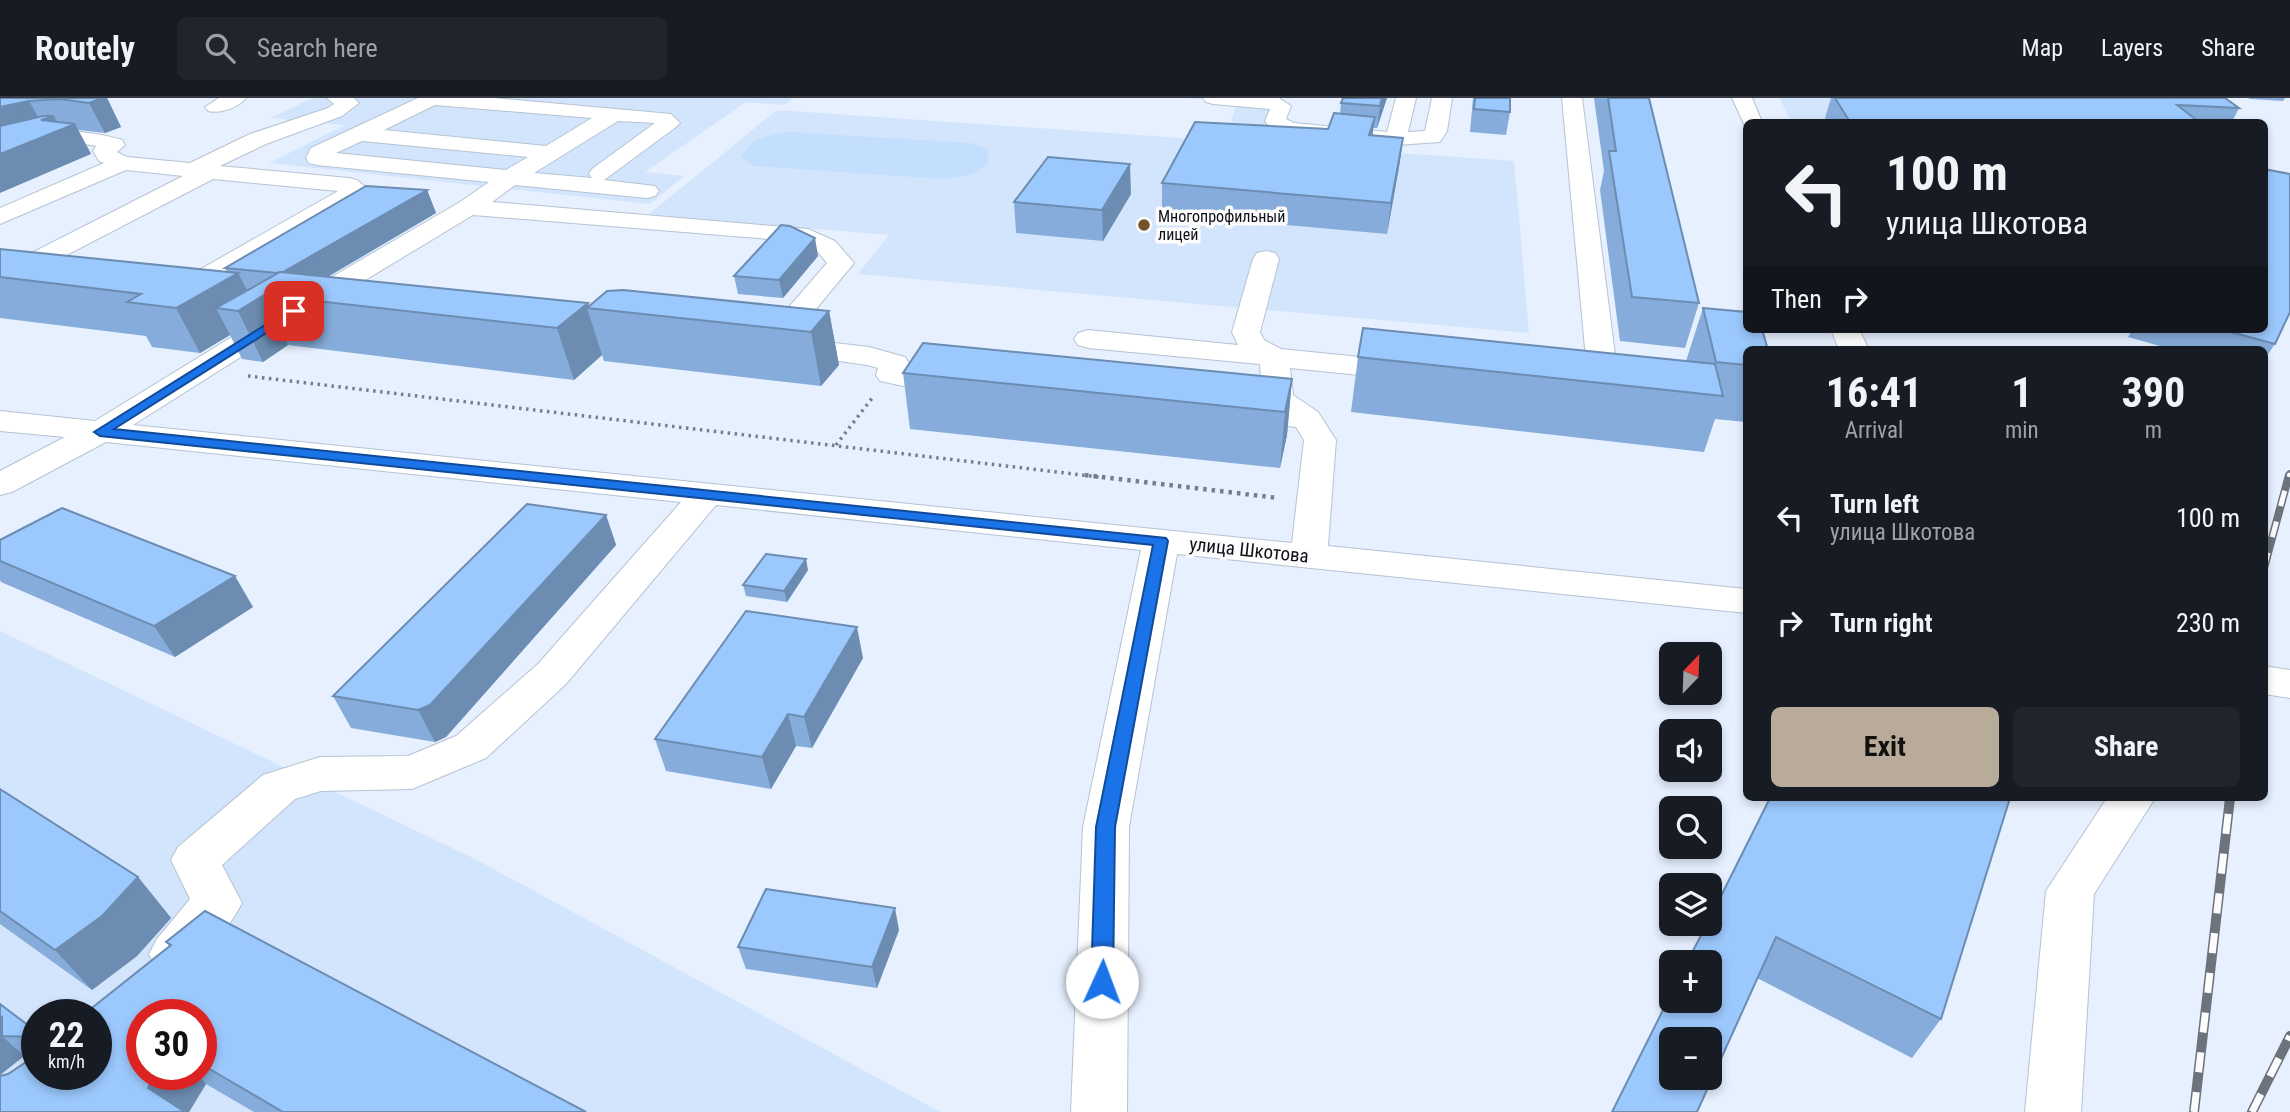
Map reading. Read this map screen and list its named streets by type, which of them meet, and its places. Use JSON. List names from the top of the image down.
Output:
{
  "streets": {
    "street": ["улица Шкотова"]
  },
  "places": ["Многопрофильный лицей"],
  "north": "top right",
  "page": {
    "header": "Routely",
    "search": "Search here",
    "nav": ["Map", "Layers", "Share"],
    "turn": ["100 m", "улица Шкотова"],
    "then": "Then",
    "eta": [
      "16:41",
      "Arrival",
      "1",
      "min",
      "390",
      "m"
    ],
    "list": [
      {
        "name": "Turn left",
        "note": "улица Шкотова",
        "value": "100 m"
      },
      {
        "name": "Turn right",
        "value": "230 m"
      }
    ],
    "map_buttons": ["+", "−"],
    "buttons": ["Exit", "Share"],
    "speed": "22 km/h",
    "limit": "30"
  }
}
